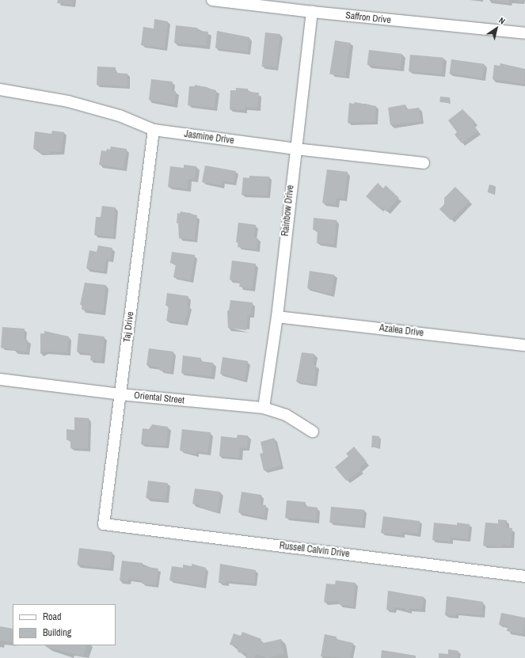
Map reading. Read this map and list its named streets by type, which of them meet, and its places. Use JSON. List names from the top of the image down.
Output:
{
  "streets": {
    "street": [
      "Saffron Drive",
      "Jasmine Drive",
      "Rainbow Drive",
      "Taj Drive",
      "Azalea Drive",
      "Oriental Street",
      "Russell Calvin Drive"
    ]
  },
  "crossings": [
    ["Saffron Drive", "Rainbow Drive"],
    ["Jasmine Drive", "Rainbow Drive"],
    ["Jasmine Drive", "Taj Drive"],
    ["Rainbow Drive", "Azalea Drive"],
    ["Rainbow Drive", "Oriental Street"],
    ["Taj Drive", "Oriental Street"],
    ["Taj Drive", "Russell Calvin Drive"]
  ],
  "legend": ["Road", "Building"],
  "north": "top right"
}
